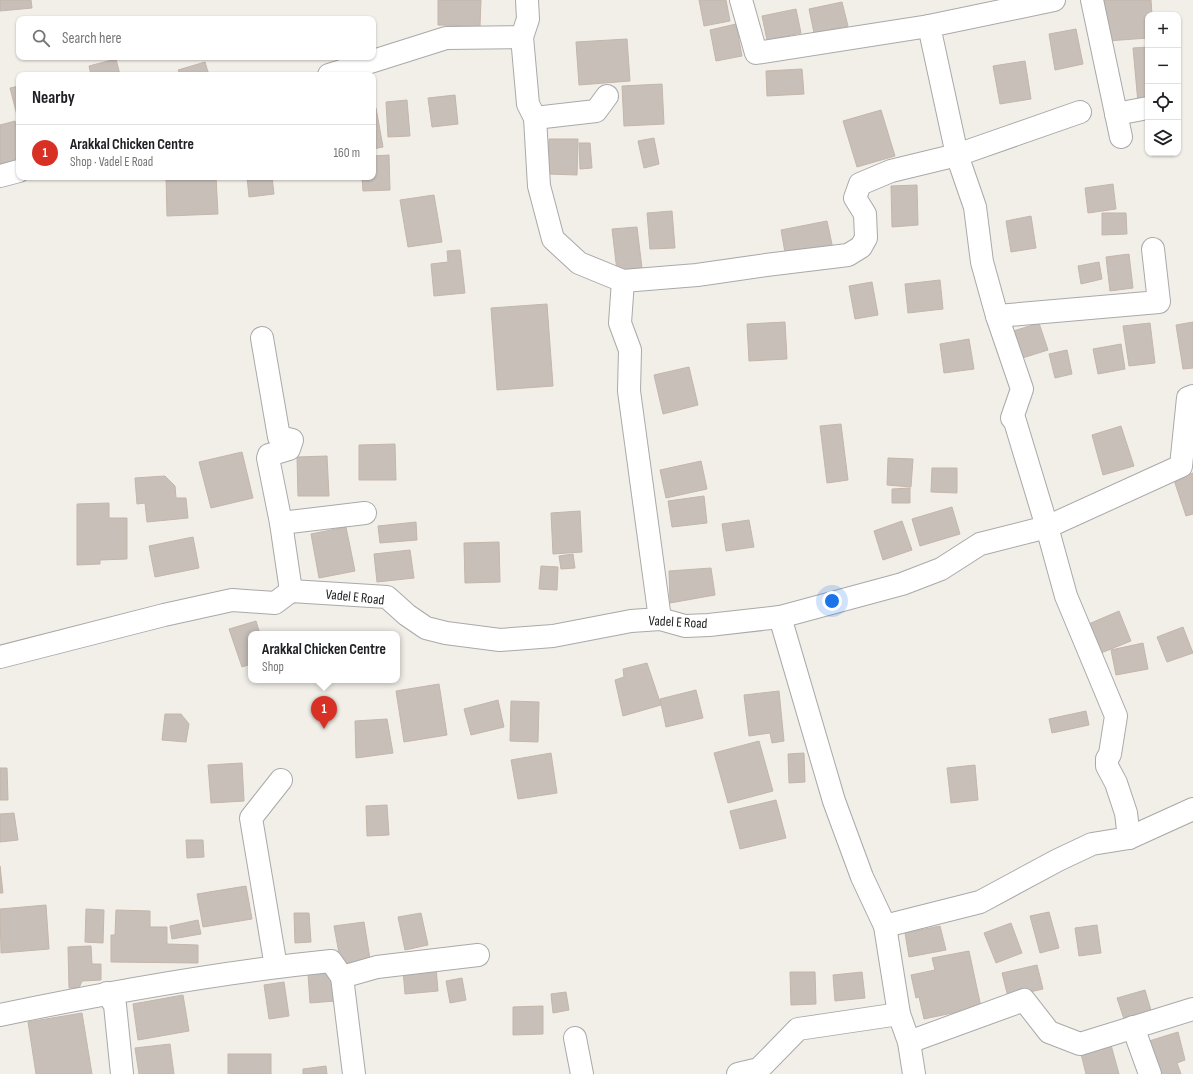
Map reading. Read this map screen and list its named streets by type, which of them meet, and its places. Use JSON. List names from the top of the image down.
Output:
{
  "streets": {
    "street": ["Vadel E Road"]
  },
  "page": {
    "map_buttons": ["+", "−"],
    "search": "Search here",
    "heading": "Nearby",
    "list": [
      {
        "mark": "1",
        "name": "Arakkal Chicken Centre",
        "note": "Shop · Vadel E Road",
        "value": "160 m"
      }
    ],
    "popup": ["Arakkal Chicken Centre", "Shop"],
    "pins": "1"
  }
}
